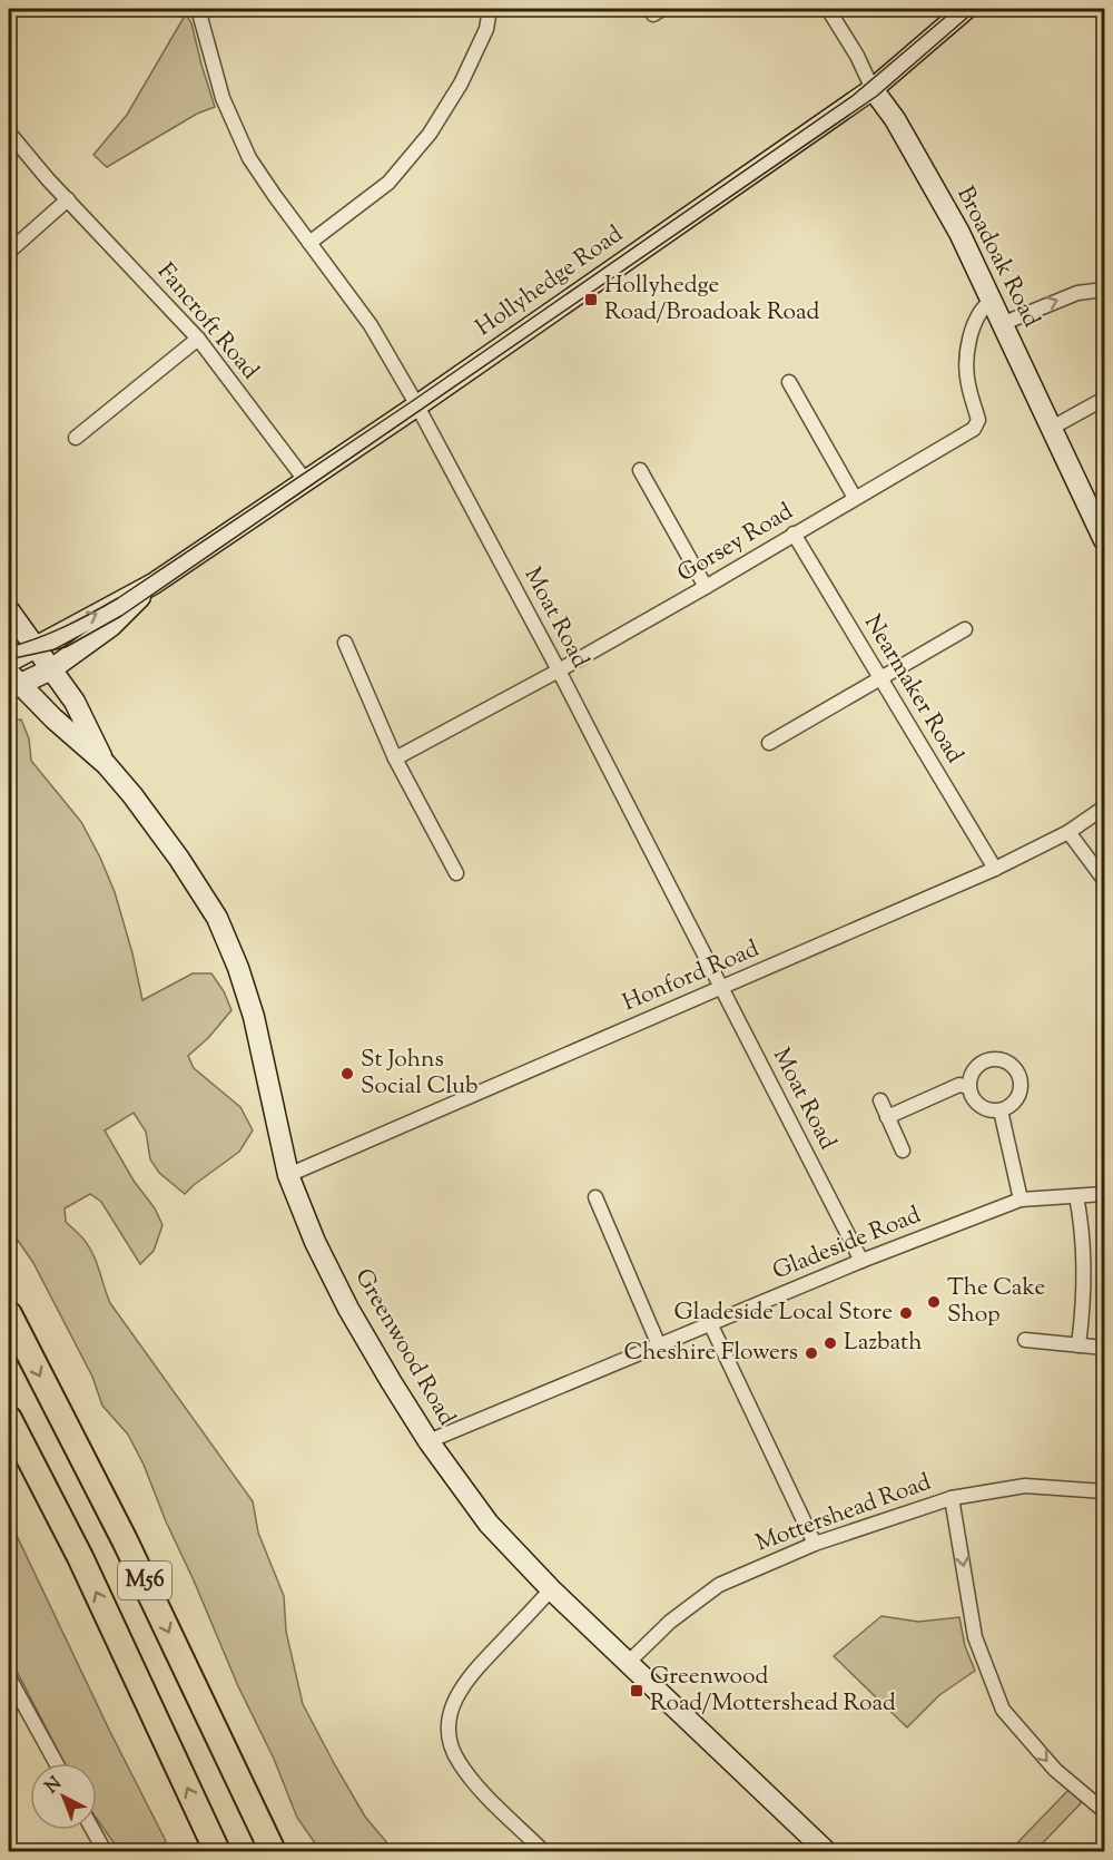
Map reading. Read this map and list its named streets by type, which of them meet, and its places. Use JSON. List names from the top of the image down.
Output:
{
  "streets": {
    "highway": ["M56"],
    "street": [
      "Broadoak Road",
      "Hollyhedge Road",
      "Fancroft Road",
      "Gorsey Road",
      "Moat Road",
      "Nearmaker Road",
      "Honford Road",
      "Gladeside Road",
      "Greenwood Road",
      "Mottershead Road"
    ]
  },
  "crossings": [
    ["Broadoak Road", "Hollyhedge Road"],
    ["Broadoak Road", "Gorsey Road"],
    ["Hollyhedge Road", "Fancroft Road"],
    ["Hollyhedge Road", "Moat Road"],
    ["Hollyhedge Road", "Greenwood Road"],
    ["Gorsey Road", "Moat Road"],
    ["Gorsey Road", "Nearmaker Road"],
    ["Moat Road", "Honford Road"],
    ["Moat Road", "Gladeside Road"],
    ["Nearmaker Road", "Honford Road"],
    ["Honford Road", "Greenwood Road"],
    ["Gladeside Road", "Greenwood Road"],
    ["Greenwood Road", "Mottershead Road"]
  ],
  "places": {
    "transit": ["Hollyhedge Road/Broadoak Road", "Greenwood Road/Mottershead Road"],
    "other": [
      "St Johns Social Club",
      "The Cake Shop",
      "Gladeside Local Store",
      "Lazbath",
      "Cheshire Flowers"
    ]
  },
  "north": "top left"
}
